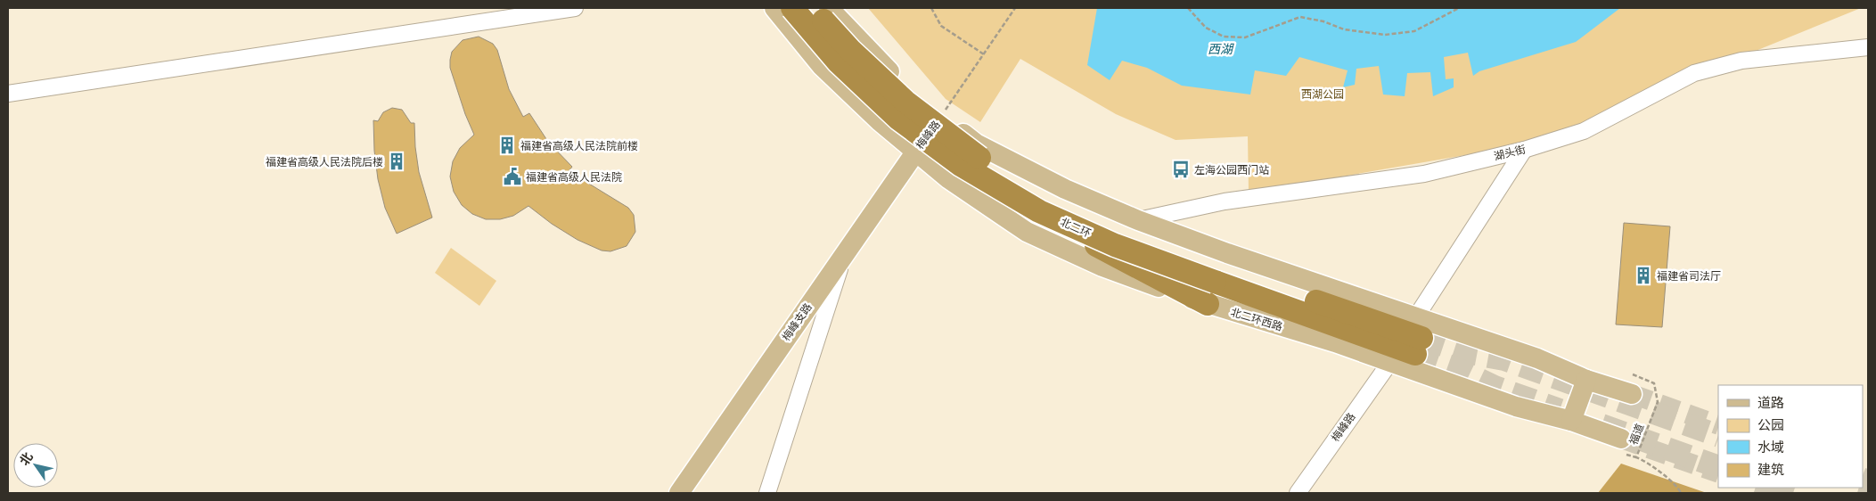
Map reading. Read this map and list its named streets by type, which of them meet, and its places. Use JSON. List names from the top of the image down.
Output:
{
  "streets": {
    "highway": ["北二环"],
    "main road": ["梅峰路", "北二环西路", "梅峰支路"],
    "street": ["湖头街"],
    "path": ["福道"]
  },
  "crossings": [
    ["梅峰路", "北二环西路"],
    ["梅峰路", "梅峰支路"],
    ["北二环西路", "梅峰支路"]
  ],
  "water": ["西湖"],
  "parks": ["西湖公园"],
  "places": {
    "building": ["福建省高级人民法院前楼", "福建省高级人民法院后楼", "福建省司法厅"],
    "bus stop": ["左海公园西门站"],
    "public building": ["福建省高级人民法院"]
  },
  "legend": [
    "道路",
    "公园",
    "水域",
    "建筑"
  ],
  "north": "top left"
}
